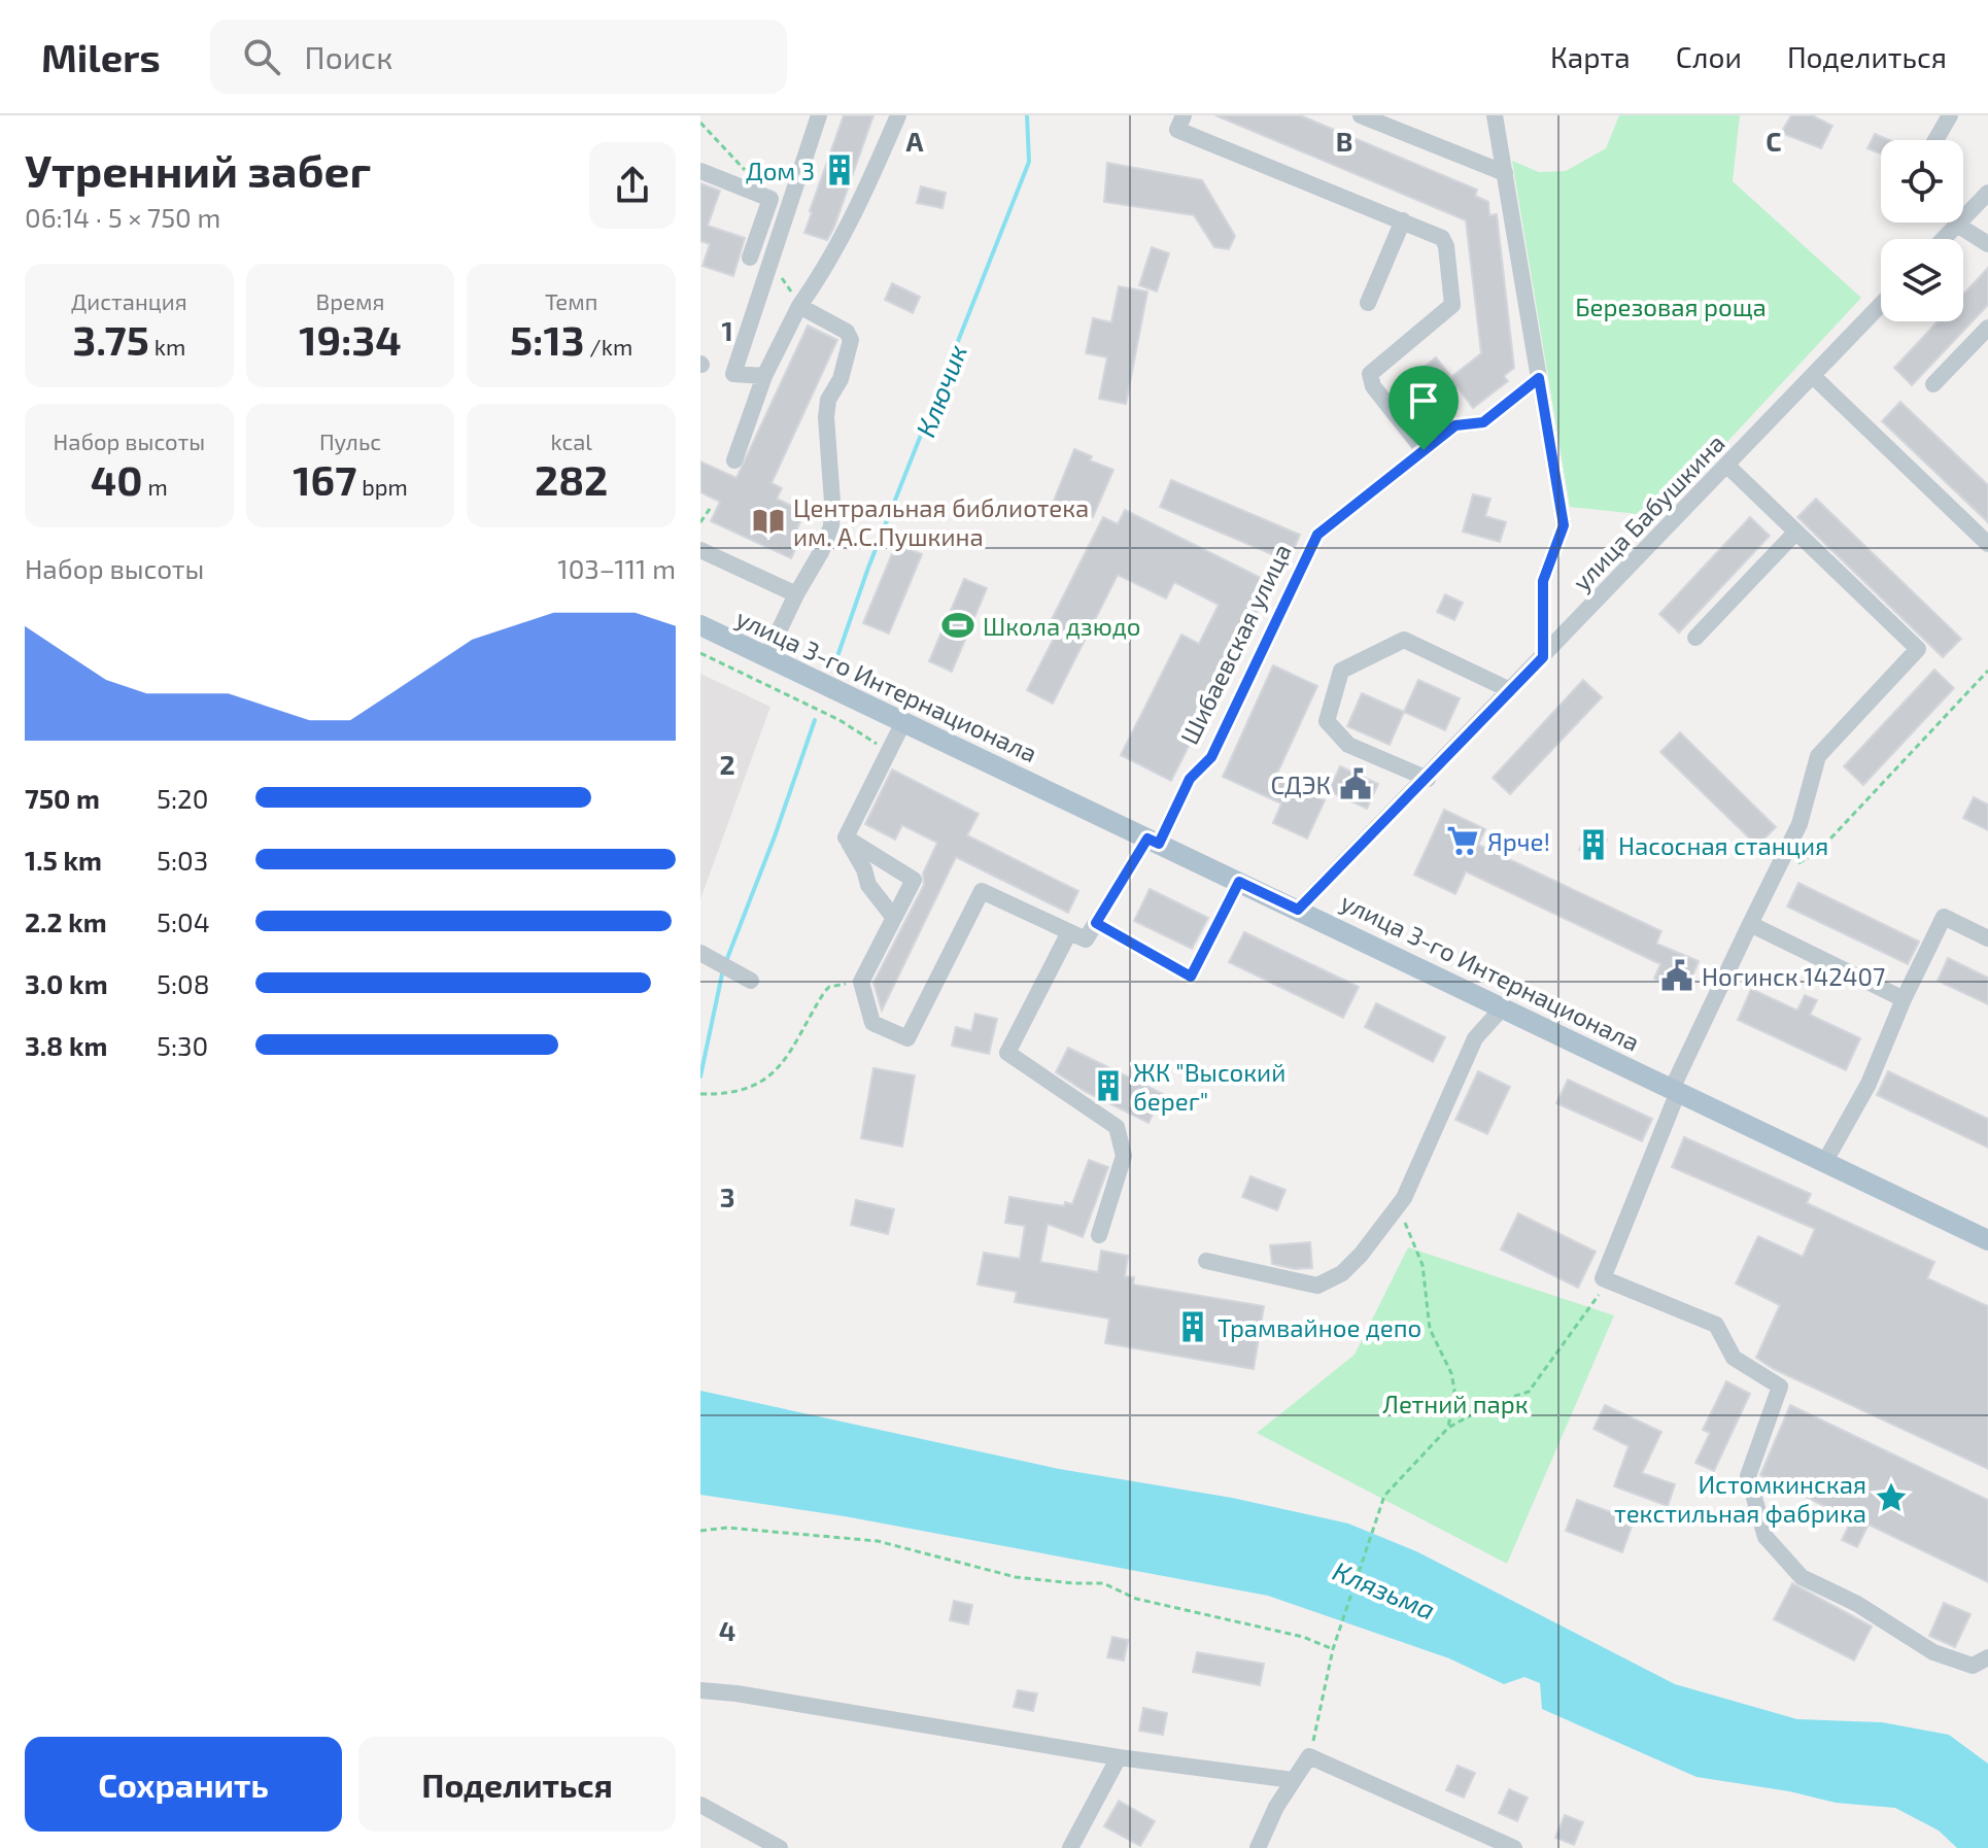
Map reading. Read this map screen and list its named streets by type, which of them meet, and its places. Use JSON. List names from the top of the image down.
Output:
{
  "streets": {
    "main road": ["улица 3-го Интернационала"],
    "street": ["улица Бабушкина", "Шибаевская улица"]
  },
  "crossings": [
    ["улица Бабушкина", "улица 3-го Интернационала"],
    ["Шибаевская улица", "улица 3-го Интернационала"]
  ],
  "water": ["Ключик", "Клязьма"],
  "parks": ["Березовая роща", "Летний парк"],
  "places": {
    "building": [
      "Дом 3",
      "Насосная станция",
      "ЖК \"Высокий берег\"",
      "Трамвайное депо"
    ],
    "library": ["Центральная библиотека им. А.С.Пушкина"],
    "sports": ["Школа дзюдо"],
    "public building": ["СДЭК", "Ногинск 142407"],
    "supermarket": ["Ярче!"],
    "place": ["Истомкинская текстильная фабрика"]
  },
  "page": {
    "header": "Milers",
    "search": "Поиск",
    "nav": ["Карта", "Слои", "Поделиться"],
    "heading": ["Утренний забег", "06:14 · 5 × 750 m"],
    "stats": [
      ["Дистанция", "3.75 km"],
      ["Время", "19:34"],
      ["Темп", "5:13 /km"],
      ["Набор высоты", "40 m"],
      ["Пульс", "167 bpm"],
      ["kcal", "282"]
    ],
    "chart": ["Набор высоты", "103–111 m"],
    "list": [
      {
        "name": "750 m",
        "note": "5:20"
      },
      {
        "name": "1.5 km",
        "note": "5:03"
      },
      {
        "name": "2.2 km",
        "note": "5:04"
      },
      {
        "name": "3.0 km",
        "note": "5:08"
      },
      {
        "name": "3.8 km",
        "note": "5:30"
      }
    ],
    "buttons": ["Сохранить", "Поделиться"]
  },
  "grid": {
    "columns": ["A", "B", "C"],
    "rows": [
      "1",
      "2",
      "3",
      "4"
    ]
  }
}
